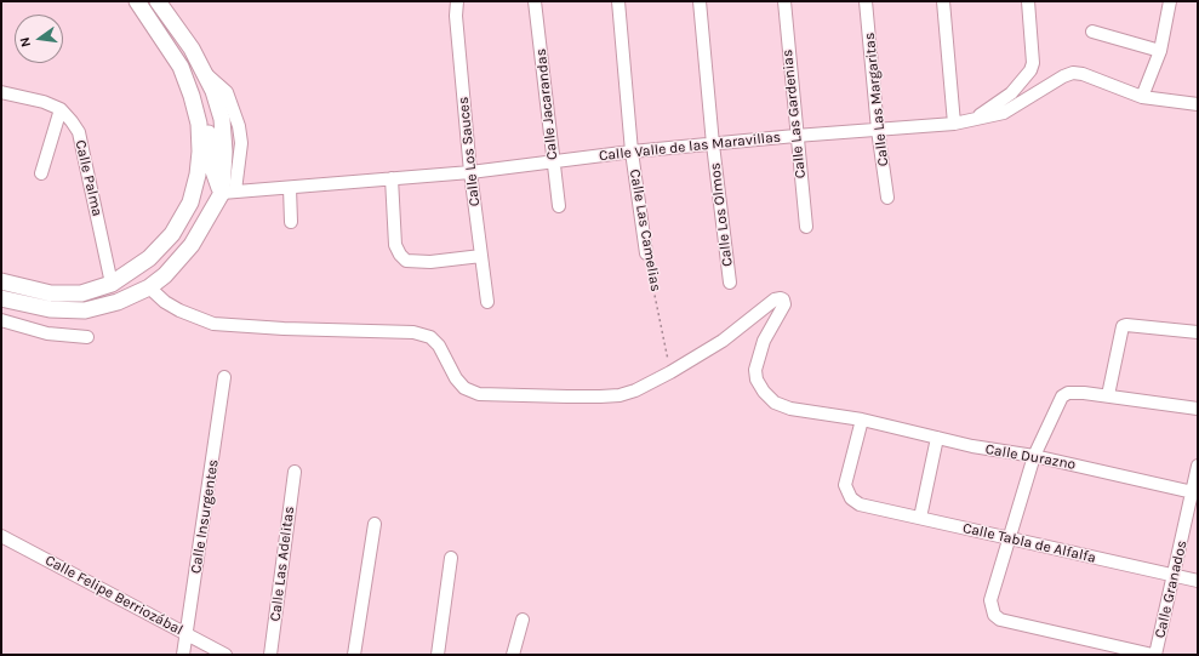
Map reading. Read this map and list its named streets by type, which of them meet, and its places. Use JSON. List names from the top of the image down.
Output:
{
  "streets": {
    "street": [
      "Calle Las Margaritas",
      "Calle Jacarandas",
      "Calle Las Gardenias",
      "Calle Valle de las Maravillas",
      "Calle Los Sauces",
      "Calle Palma",
      "Calle Los Olmos",
      "Calle Las Camelias",
      "Calle Durazno",
      "Calle Insurgentes",
      "Calle Tabla de Alfalfa",
      "Calle Las Adelitas",
      "Calle Granados",
      "Calle Felipe Berriozábal"
    ]
  },
  "crossings": [
    ["Calle Las Margaritas", "Calle Valle de las Maravillas"],
    ["Calle Jacarandas", "Calle Valle de las Maravillas"],
    ["Calle Las Gardenias", "Calle Valle de las Maravillas"],
    ["Calle Valle de las Maravillas", "Calle Los Sauces"],
    ["Calle Valle de las Maravillas", "Calle Los Olmos"],
    ["Calle Valle de las Maravillas", "Calle Las Camelias"],
    ["Calle Las Camelias", "Calle Durazno"],
    ["Calle Durazno", "Calle Tabla de Alfalfa"],
    ["Calle Durazno", "Calle Granados"],
    ["Calle Insurgentes", "Calle Felipe Berriozábal"],
    ["Calle Tabla de Alfalfa", "Calle Granados"]
  ],
  "north": "left"
}
